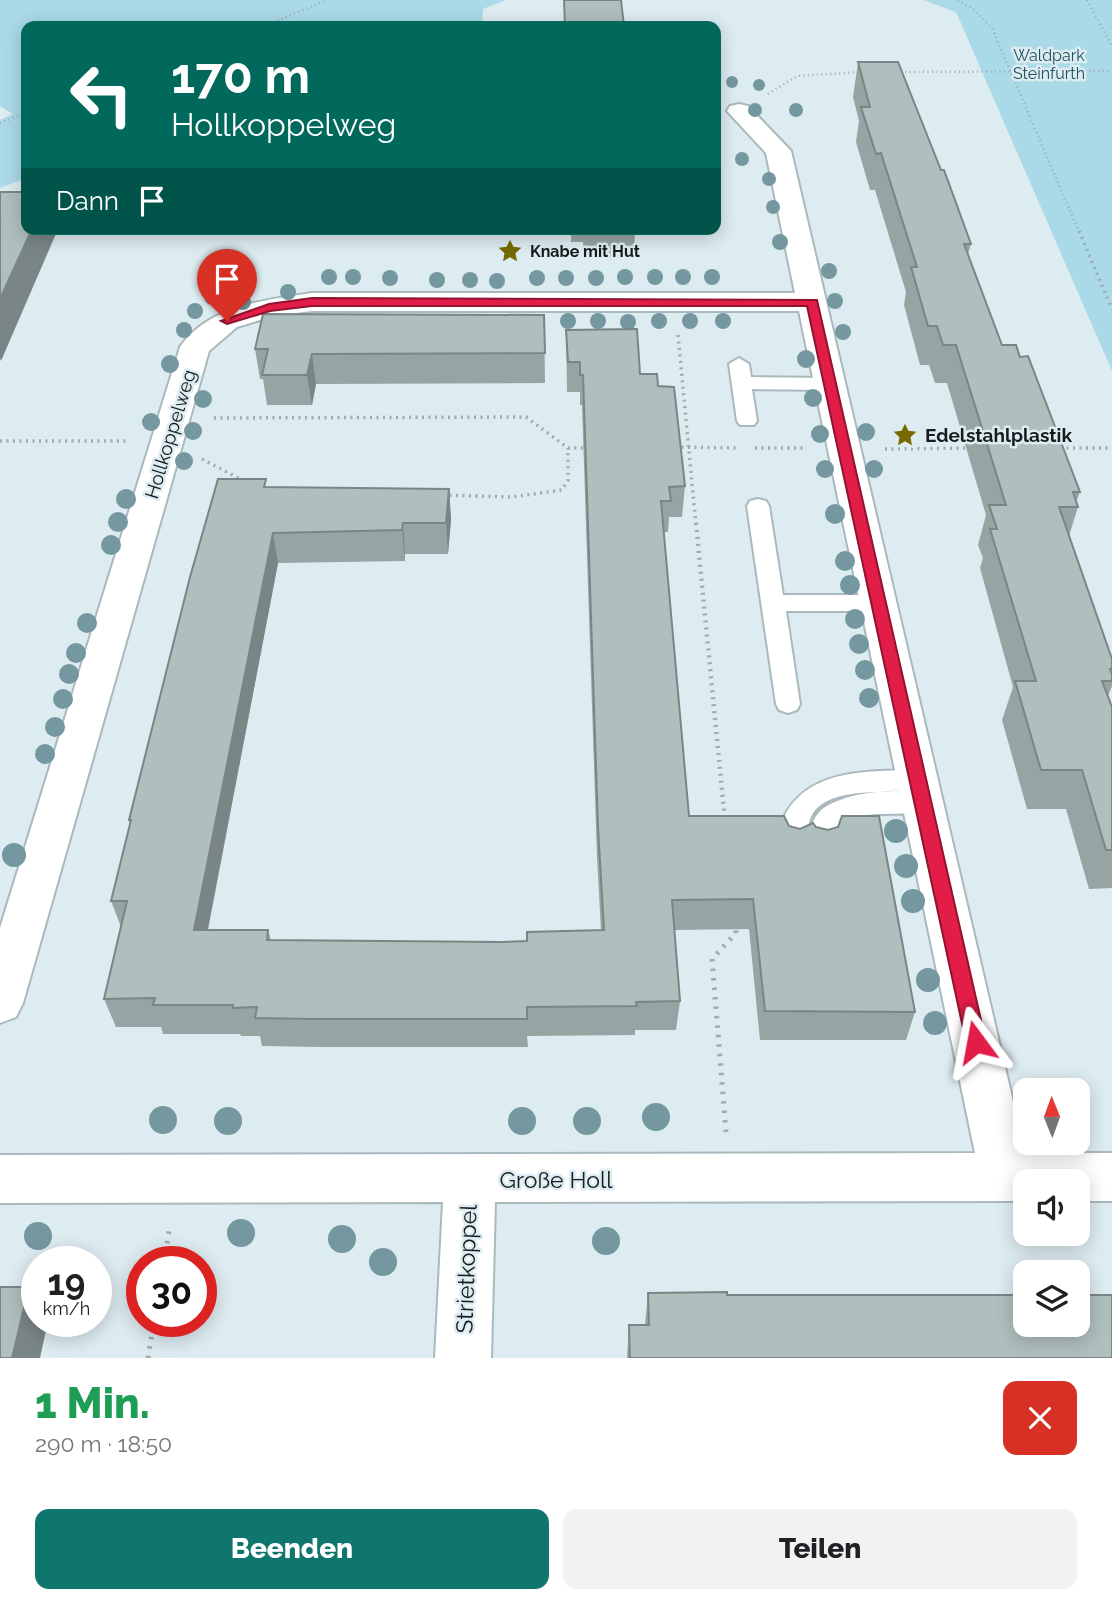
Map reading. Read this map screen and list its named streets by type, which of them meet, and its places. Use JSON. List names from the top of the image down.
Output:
{
  "streets": {
    "street": ["Hollkoppelweg", "Große Holl", "Strietkoppel"]
  },
  "crossings": [
    ["Große Holl", "Strietkoppel"]
  ],
  "parks": ["Waldpark Steinfurth"],
  "places": {
    "place": ["Knabe mit Hut", "Edelstahlplastik"]
  },
  "north": "top",
  "page": {
    "turn": ["170 m", "Hollkoppelweg"],
    "then": "Dann",
    "speed": "19 km/h",
    "limit": "30",
    "heading": ["1 Min.", "290 m · 18:50"],
    "buttons": ["Beenden", "Teilen"]
  }
}
